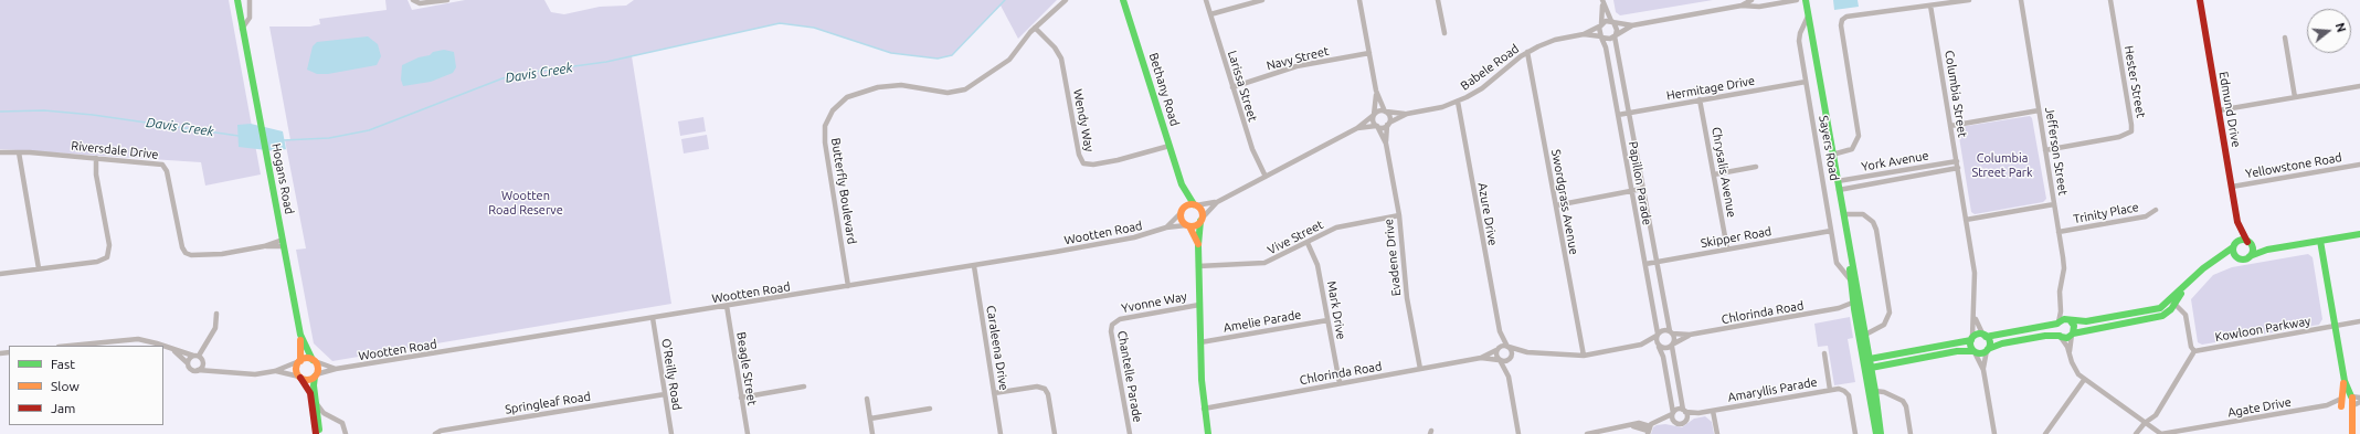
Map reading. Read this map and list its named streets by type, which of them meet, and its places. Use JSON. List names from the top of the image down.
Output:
{
  "streets": {
    "street": [
      "Navy Street",
      "Babele Road",
      "Hester Street",
      "Larissa Street",
      "Hermitage Drive",
      "Bethany Road",
      "Columbia Street",
      "Edmund Drive",
      "Wendy Way",
      "Sayers Road",
      "Riversdale Drive",
      "Jefferson Street",
      "York Avenue",
      "Yellowstone Road",
      "Chrysalis Avenue",
      "Hogans Road",
      "Papillon Parade",
      "Butterfly Boulevard",
      "Swordgrass Avenue",
      "Trinity Place",
      "Azure Drive",
      "Wootten Road",
      "Vive Street",
      "Skipper Road",
      "Evadene Drive",
      "Yvonne Way",
      "Mark Drive",
      "Chlorinda Road",
      "Amelie Parade",
      "Kowloon Parkway",
      "Caraleena Drive",
      "Beagle Street",
      "O'Reilly Road",
      "Chantelle Parade",
      "Amaryllis Parade",
      "Springleaf Road",
      "Agate Drive"
    ]
  },
  "crossings": [
    ["Navy Street", "Larissa Street"],
    ["Babele Road", "Papillon Parade"],
    ["Babele Road", "Swordgrass Avenue"],
    ["Babele Road", "Azure Drive"],
    ["Babele Road", "Evadene Drive"],
    ["Hester Street", "Jefferson Street"],
    ["Hermitage Drive", "Sayers Road"],
    ["Hermitage Drive", "Chrysalis Avenue"],
    ["Hermitage Drive", "Papillon Parade"],
    ["Bethany Road", "Wendy Way"],
    ["Bethany Road", "Wootten Road"],
    ["Columbia Street", "York Avenue"],
    ["Edmund Drive", "Yellowstone Road"],
    ["Wendy Way", "Butterfly Boulevard"],
    ["Sayers Road", "York Avenue"],
    ["Sayers Road", "Skipper Road"],
    ["Sayers Road", "Chlorinda Road"],
    ["Riversdale Drive", "Hogans Road"],
    ["Jefferson Street", "Trinity Place"],
    ["Chrysalis Avenue", "Skipper Road"],
    ["Hogans Road", "Wootten Road"],
    ["Papillon Parade", "Skipper Road"],
    ["Papillon Parade", "Chlorinda Road"],
    ["Butterfly Boulevard", "Wootten Road"],
    ["Azure Drive", "Chlorinda Road"],
    ["Wootten Road", "Caraleena Drive"],
    ["Wootten Road", "Beagle Street"],
    ["Wootten Road", "O'Reilly Road"],
    ["Vive Street", "Evadene Drive"],
    ["Vive Street", "Mark Drive"],
    ["Evadene Drive", "Chlorinda Road"],
    ["Yvonne Way", "Chantelle Parade"],
    ["Mark Drive", "Chlorinda Road"],
    ["Mark Drive", "Amelie Parade"],
    ["O'Reilly Road", "Springleaf Road"]
  ],
  "water": ["Davis Creek"],
  "parks": ["Columbia Street Park", "Wootten Road Reserve"],
  "legend": ["Fast", "Slow", "Jam"],
  "north": "right"
}
